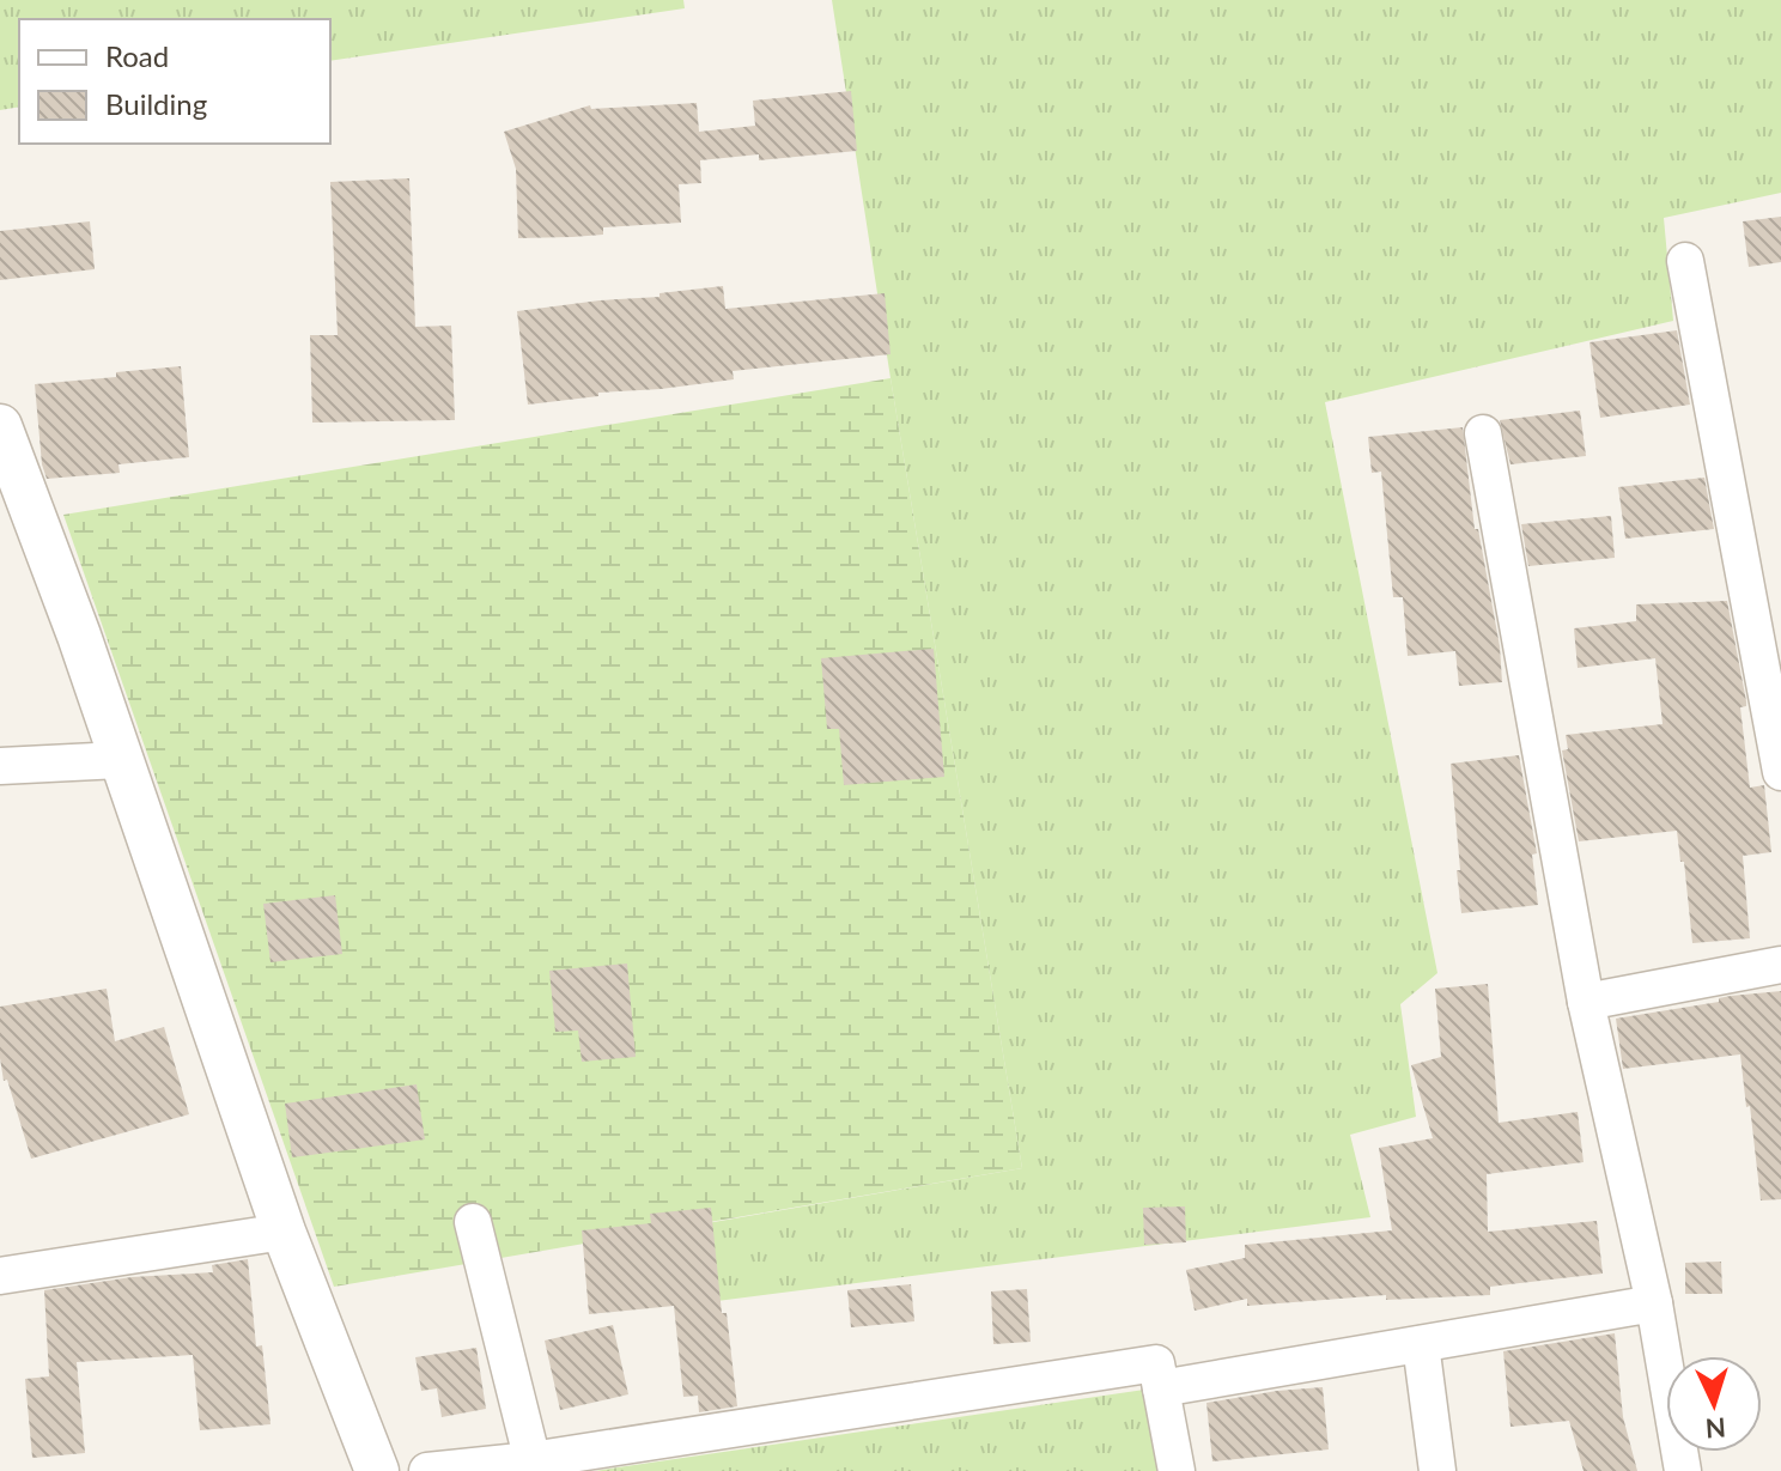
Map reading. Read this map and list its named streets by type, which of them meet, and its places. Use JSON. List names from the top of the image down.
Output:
{
  "legend": ["Road", "Building"],
  "north": "bottom"
}
